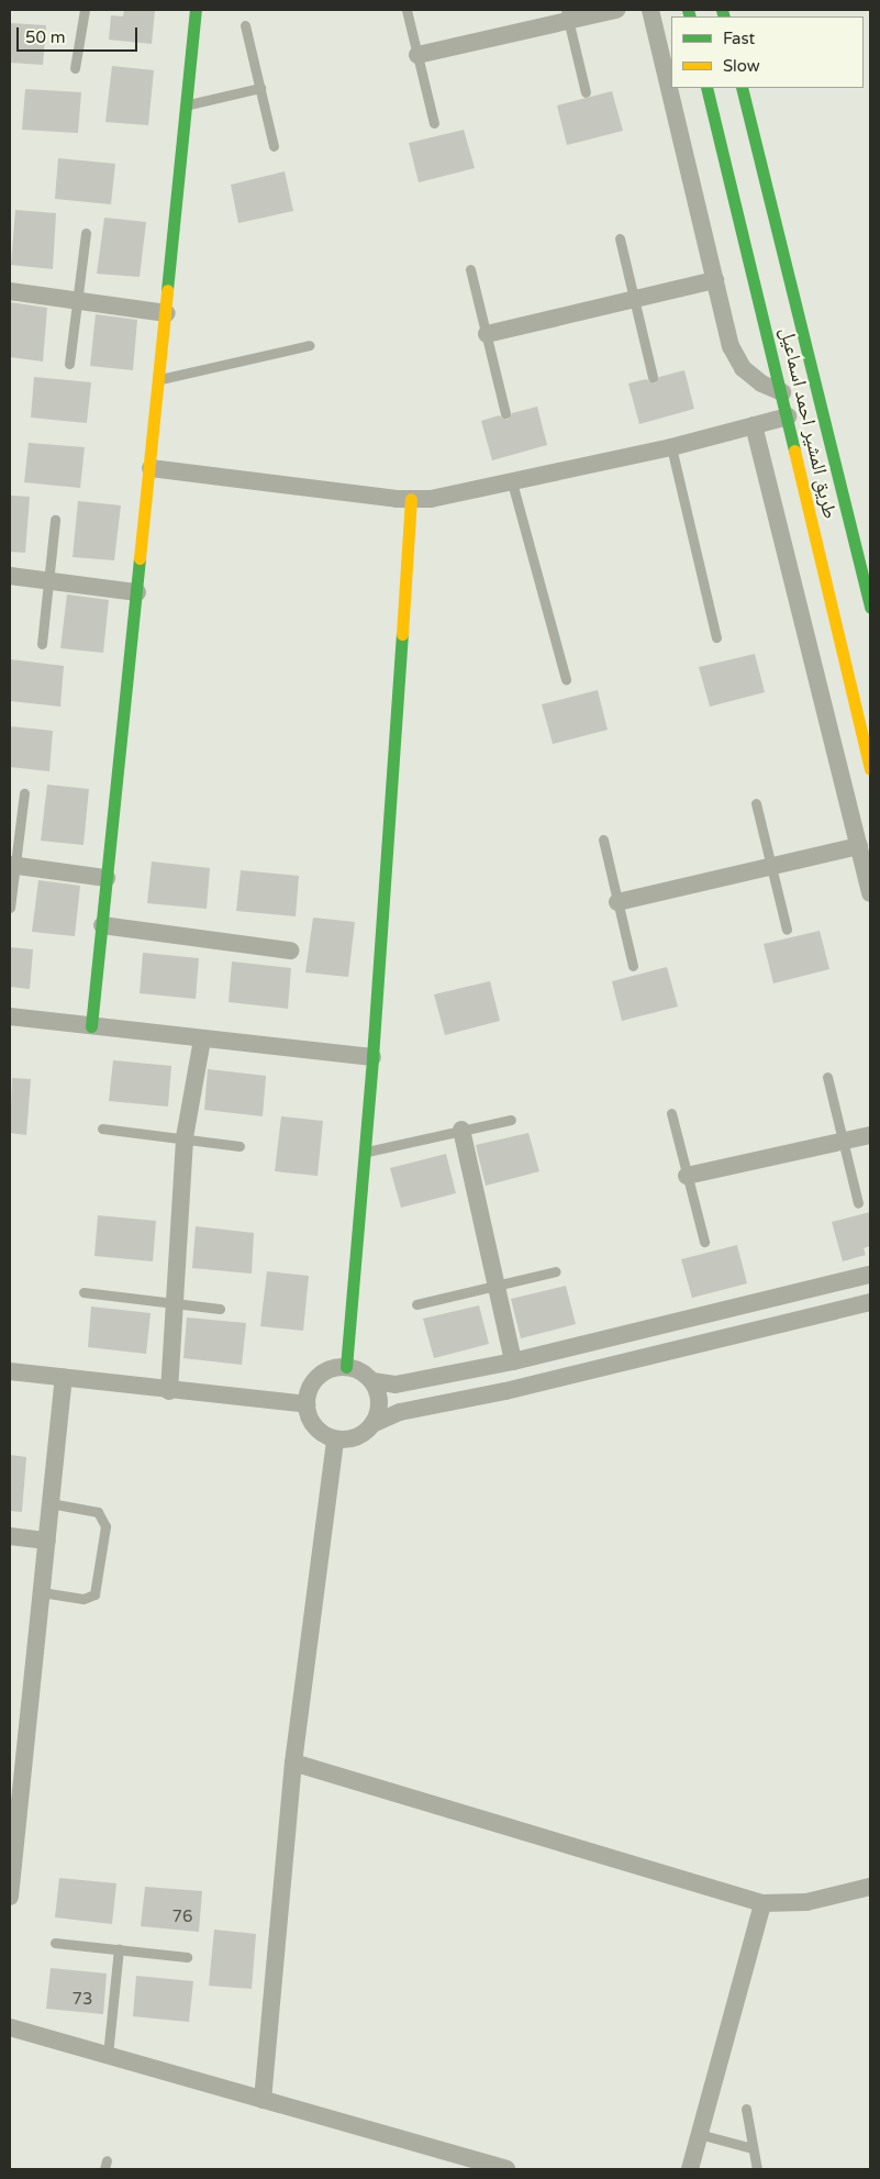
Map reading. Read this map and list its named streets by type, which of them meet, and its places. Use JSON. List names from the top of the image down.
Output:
{
  "streets": {
    "street": ["طريق المشير احمد اسماعيل"]
  },
  "house_numbers": ["76", "73"],
  "legend": ["Fast", "Slow"],
  "scale_bar": "50 m"
}
